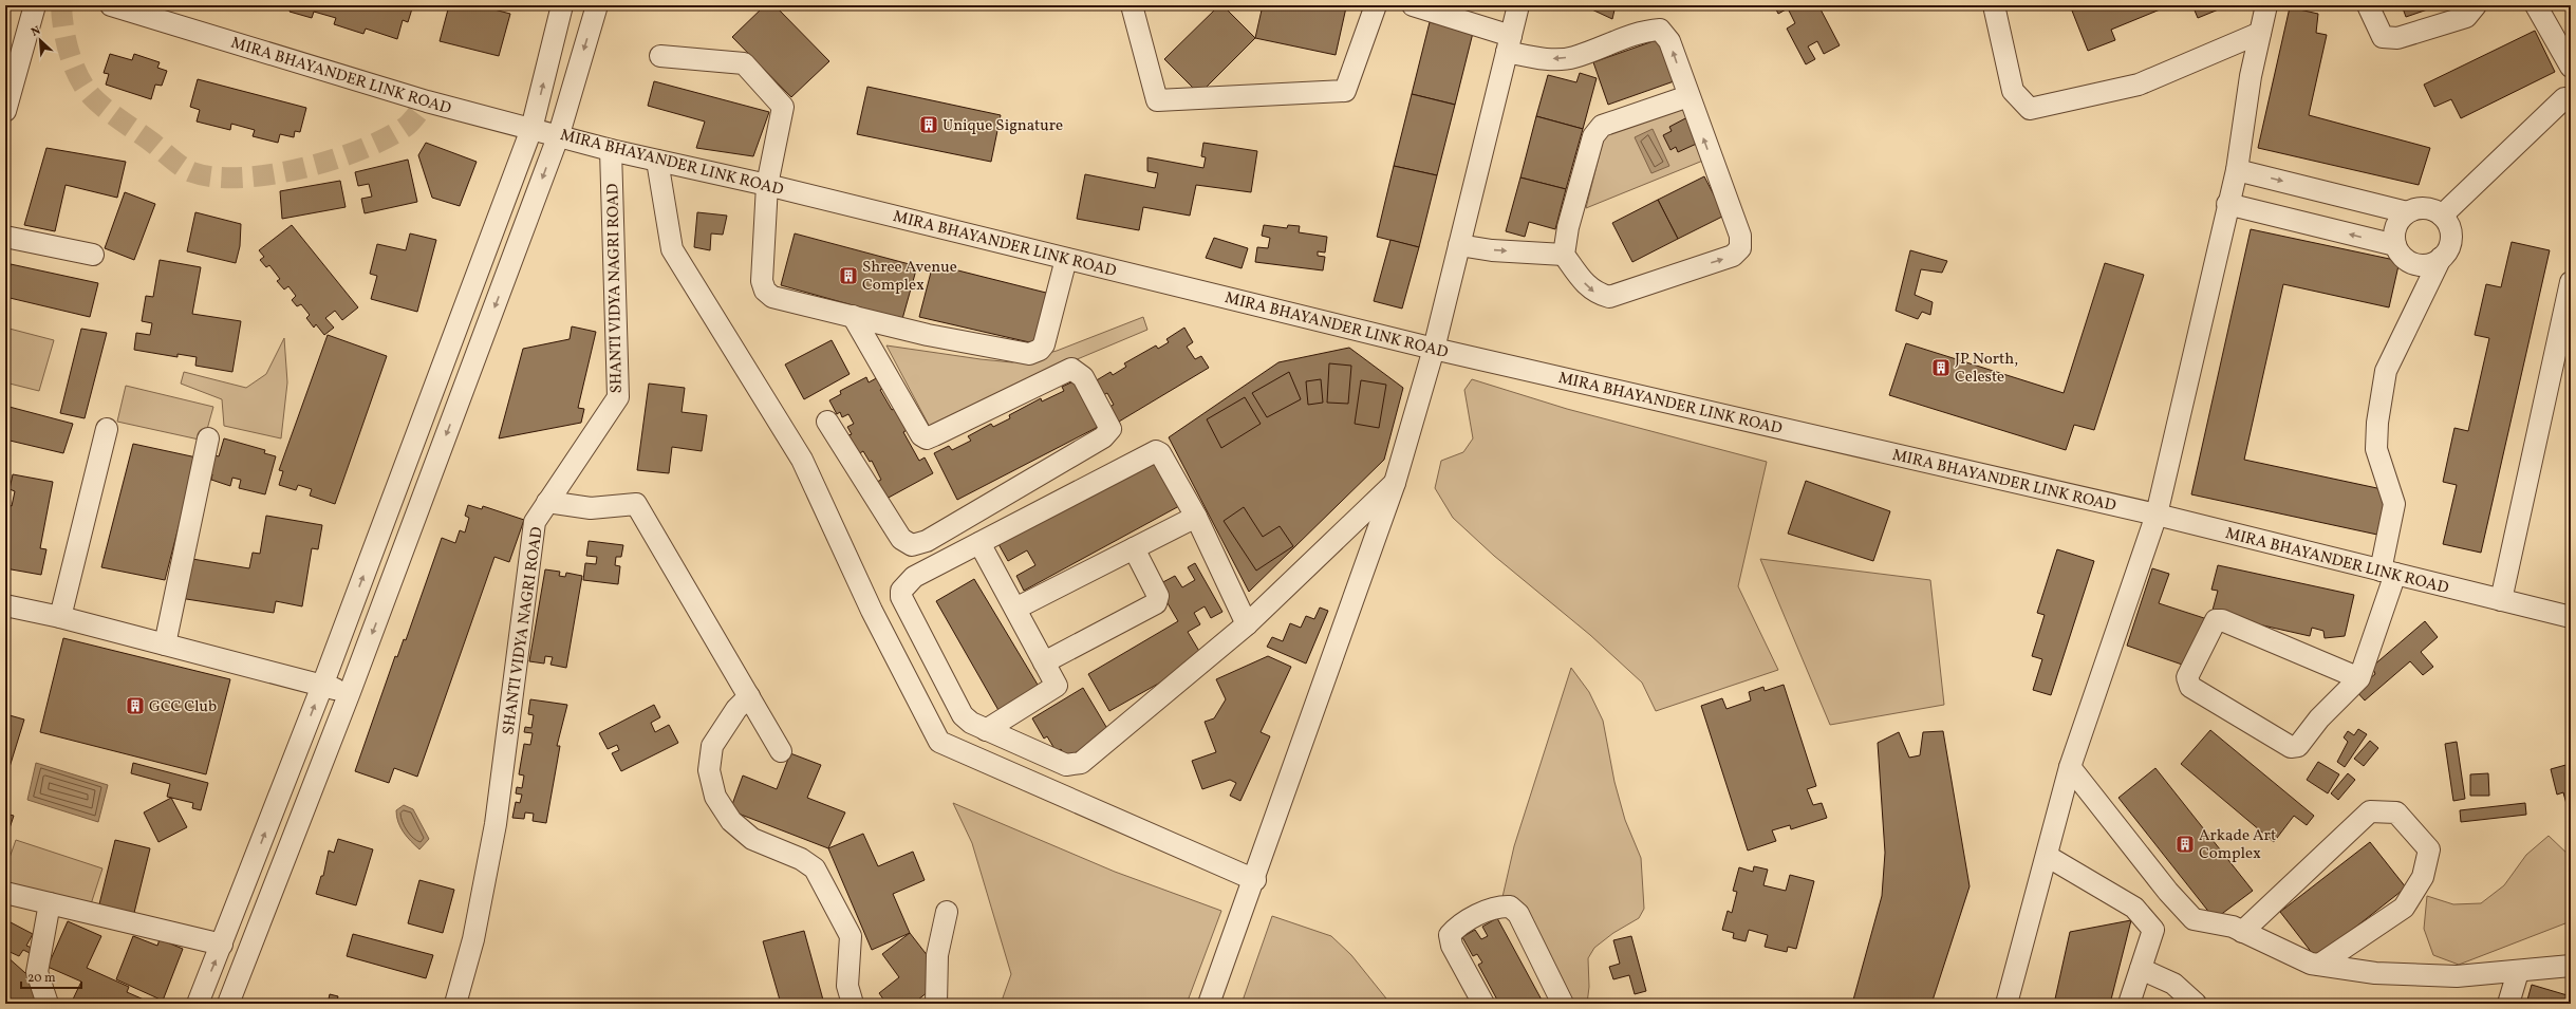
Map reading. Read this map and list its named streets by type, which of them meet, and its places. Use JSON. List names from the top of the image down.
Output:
{
  "streets": {
    "street": ["MIRA BHAYANDER LINK ROAD", "SHANTI VIDYA NAGRI ROAD"]
  },
  "crossings": [
    ["MIRA BHAYANDER LINK ROAD", "SHANTI VIDYA NAGRI ROAD"]
  ],
  "places": {
    "building": [
      "Unique Signature",
      "Shree Avenue Complex",
      "JP North, Celeste",
      "GCC Club",
      "Arkade Art Complex"
    ]
  },
  "scale_bar": "20 m",
  "north": "top left"
}
